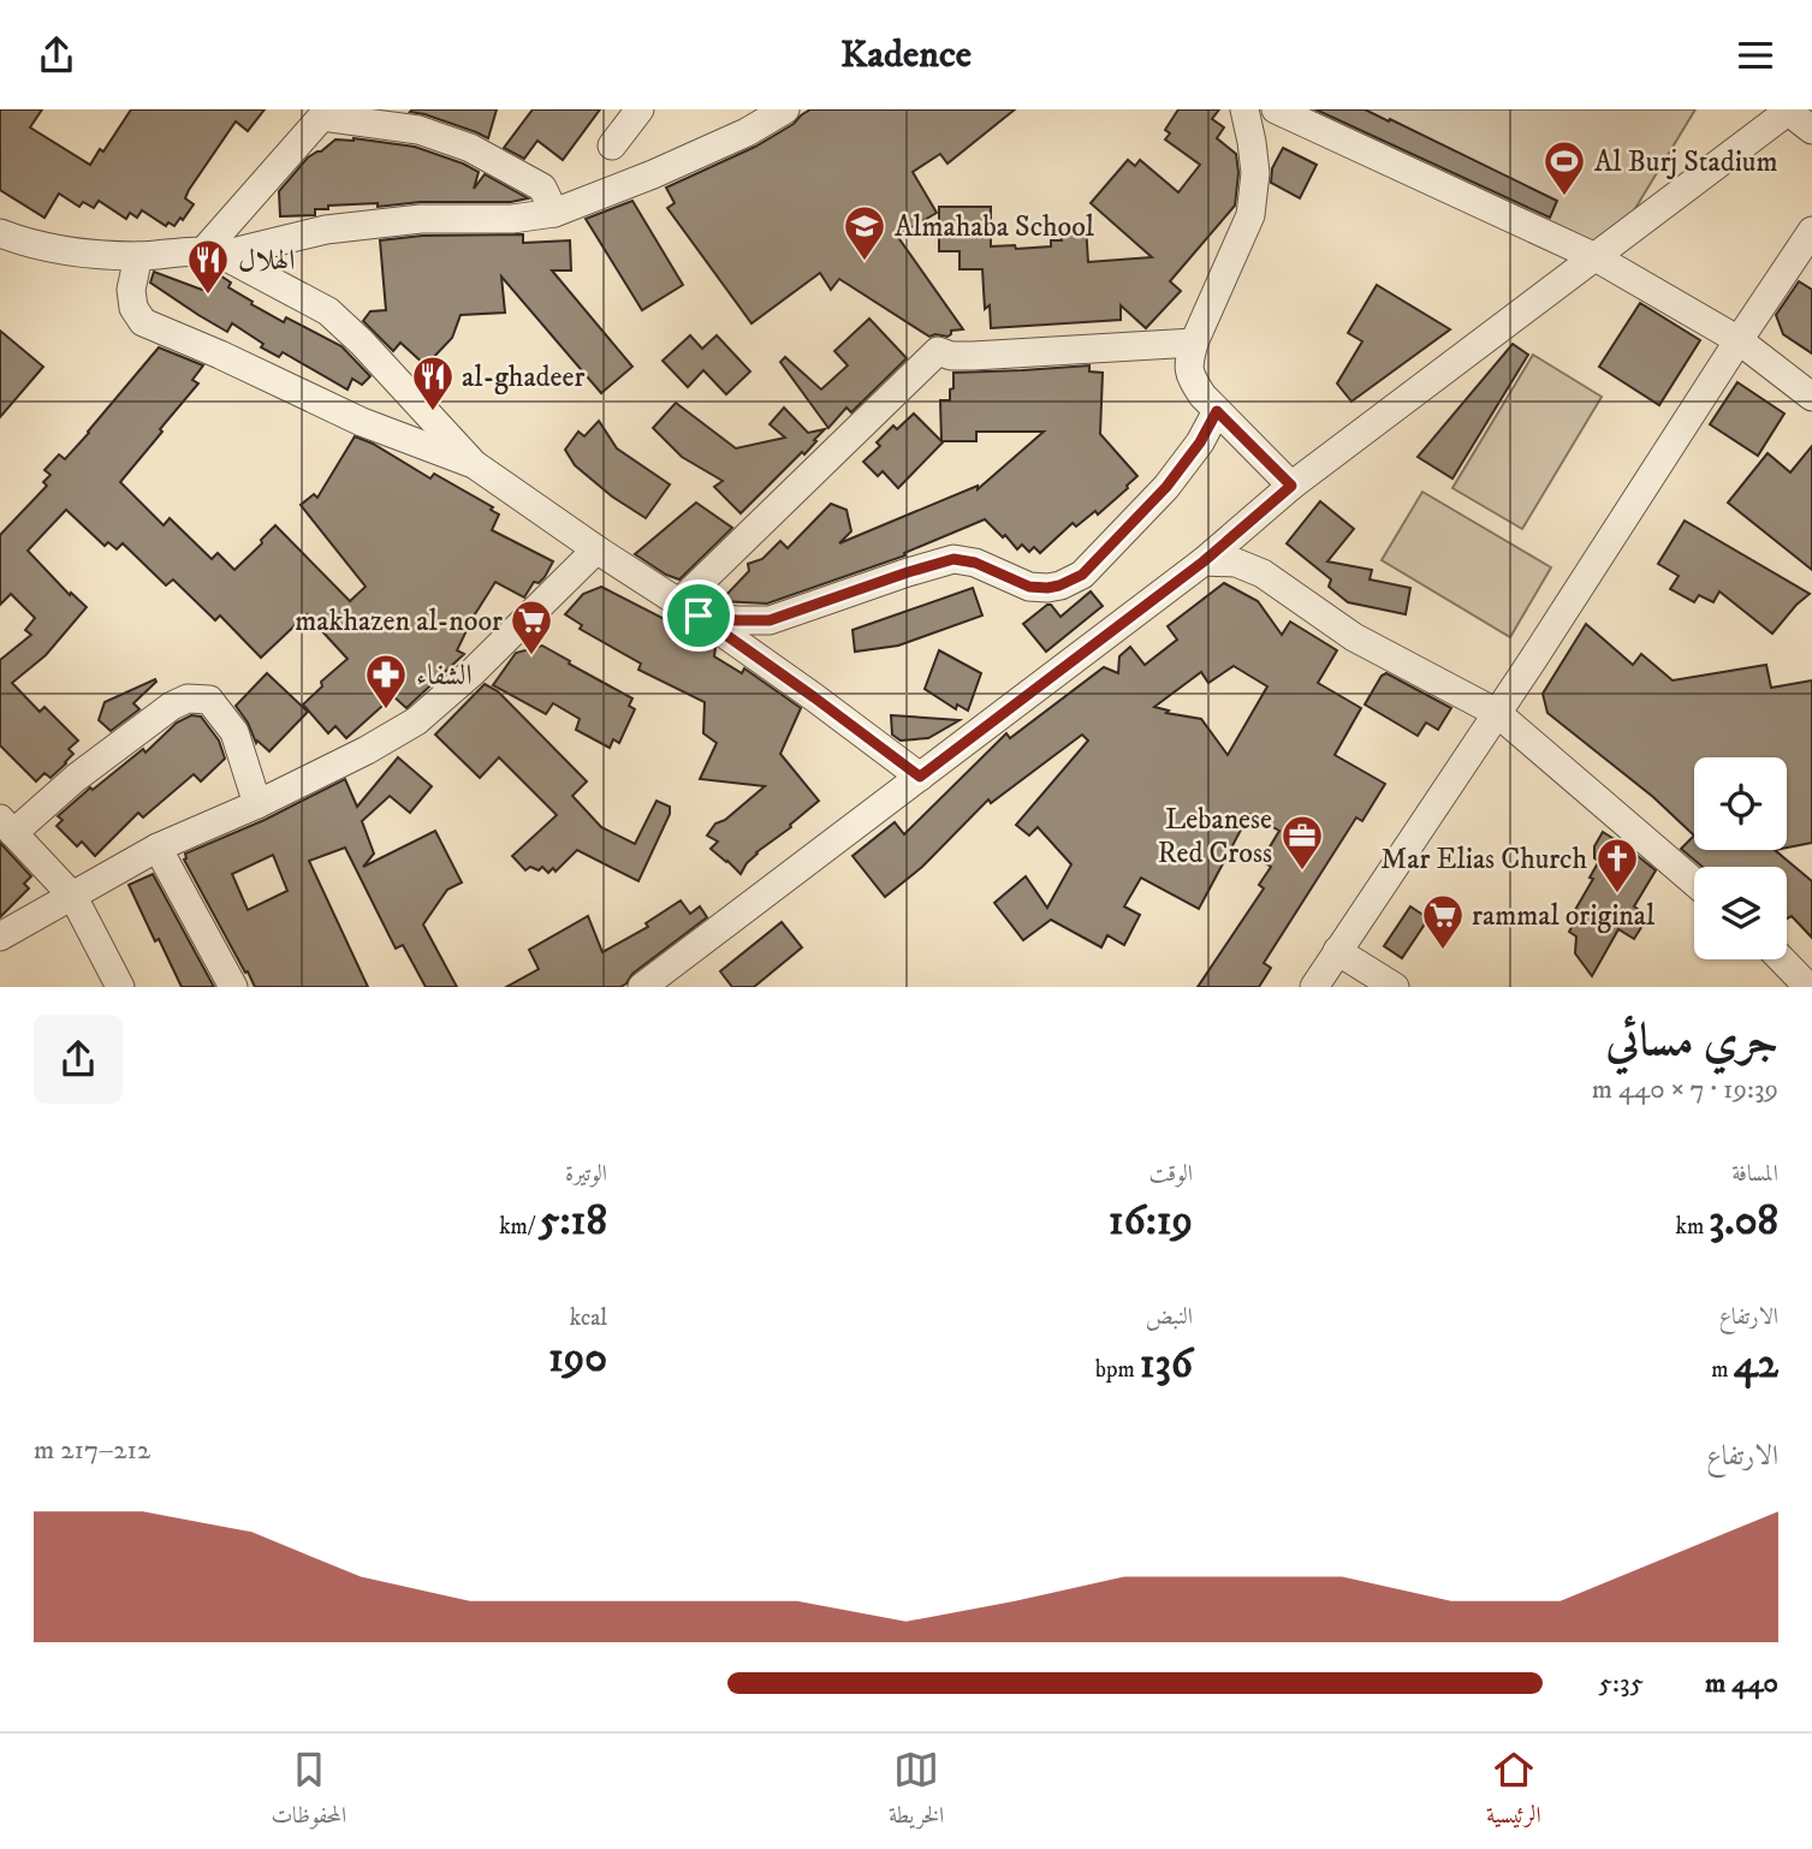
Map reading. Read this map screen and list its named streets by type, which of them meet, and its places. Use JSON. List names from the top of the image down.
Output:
{
  "places": {
    "sports": ["Al Burj Stadium"],
    "school or university": ["Almahaba School"],
    "restaurant": ["الهلال", "al-ghadeer"],
    "supermarket": ["makhazen al-noor", "rammal original"],
    "pharmacy": ["الشفاء"],
    "office": ["Lebanese Red Cross"],
    "church": ["Mar Elias Church"]
  },
  "page": {
    "header": "Kadence",
    "heading": ["جري مسائي", "19:39 · 7 × 440 m"],
    "stats": [
      ["المسافة", "3.08 km"],
      ["الوقت", "16:19"],
      ["الوتيرة", "5:18 /km"],
      ["الارتفاع", "42 m"],
      ["النبض", "136 bpm"],
      ["kcal", "190"]
    ],
    "chart": ["الارتفاع", "212–217 m"],
    "list": [
      {
        "name": "440 m",
        "note": "5:35"
      }
    ],
    "tabs": ["الرئيسية", "الخريطة", "المحفوظات"]
  }
}
